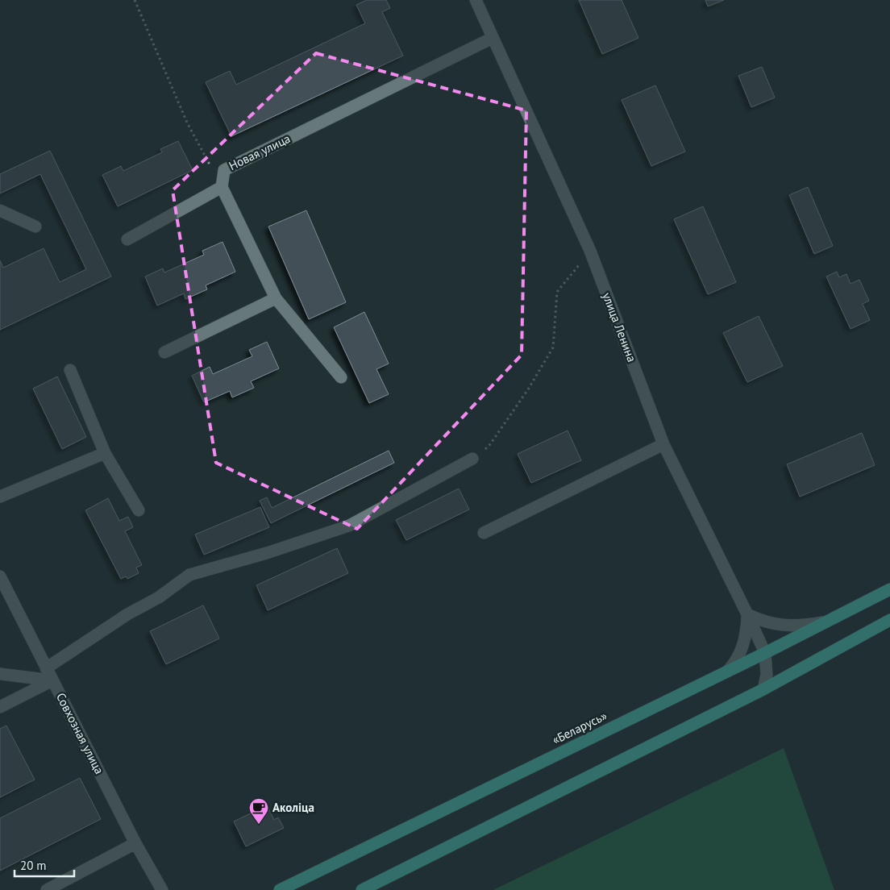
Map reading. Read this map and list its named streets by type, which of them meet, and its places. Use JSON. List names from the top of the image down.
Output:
{
  "streets": {
    "highway": ["«Беларусь»"],
    "street": ["Новая улица", "улица Ленина", "Совхозная улица"]
  },
  "crossings": [
    ["Новая улица", "улица Ленина"],
    ["улица Ленина", "«Беларусь»"]
  ],
  "places": {
    "cafe": ["Аколiца"]
  },
  "scale_bar": "20 m"
}
